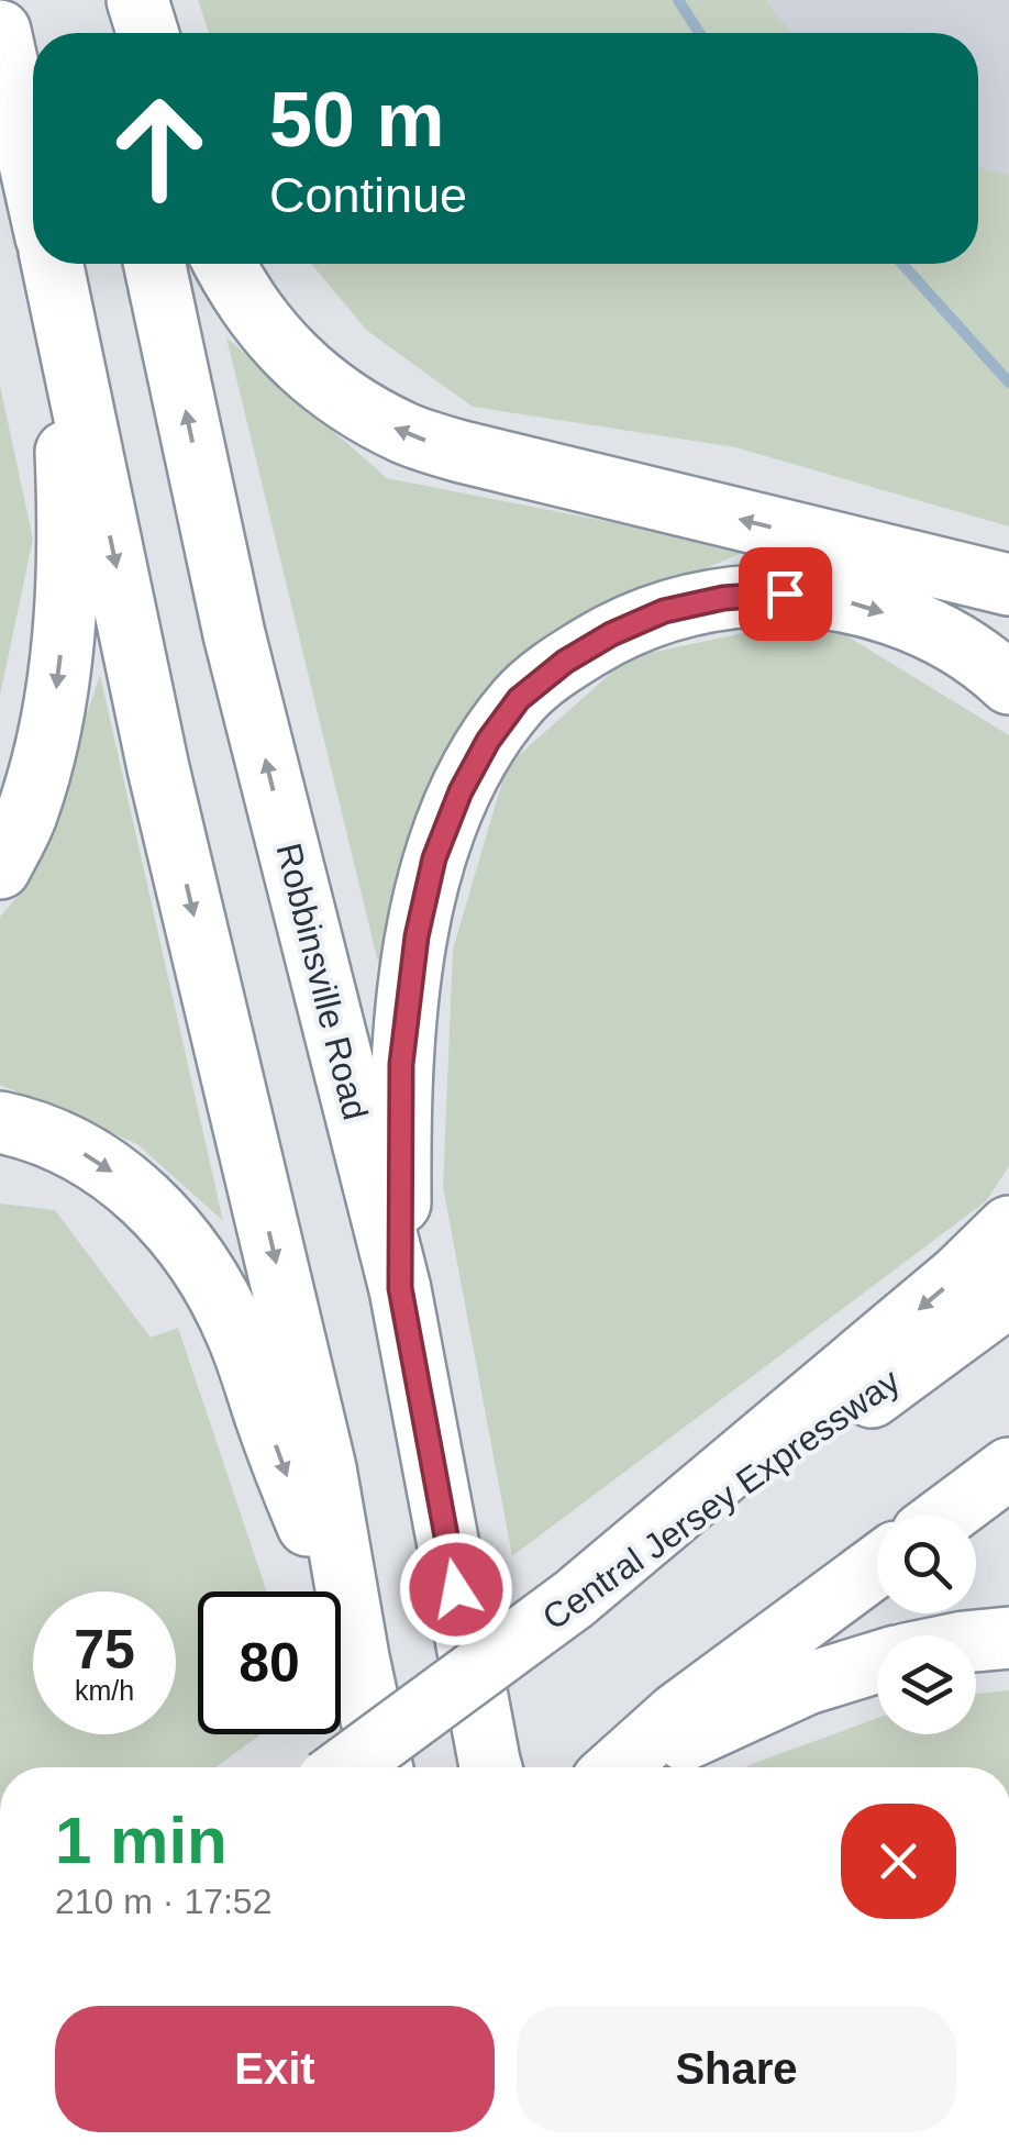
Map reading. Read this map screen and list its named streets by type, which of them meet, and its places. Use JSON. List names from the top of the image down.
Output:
{
  "streets": {
    "highway": ["Robbinsville Road", "Central Jersey Expressway"]
  },
  "page": {
    "turn": ["50 m", "Continue"],
    "speed": "75 km/h",
    "limit": "80",
    "heading": ["1 min", "210 m · 17:52"],
    "buttons": ["Exit", "Share"]
  }
}
